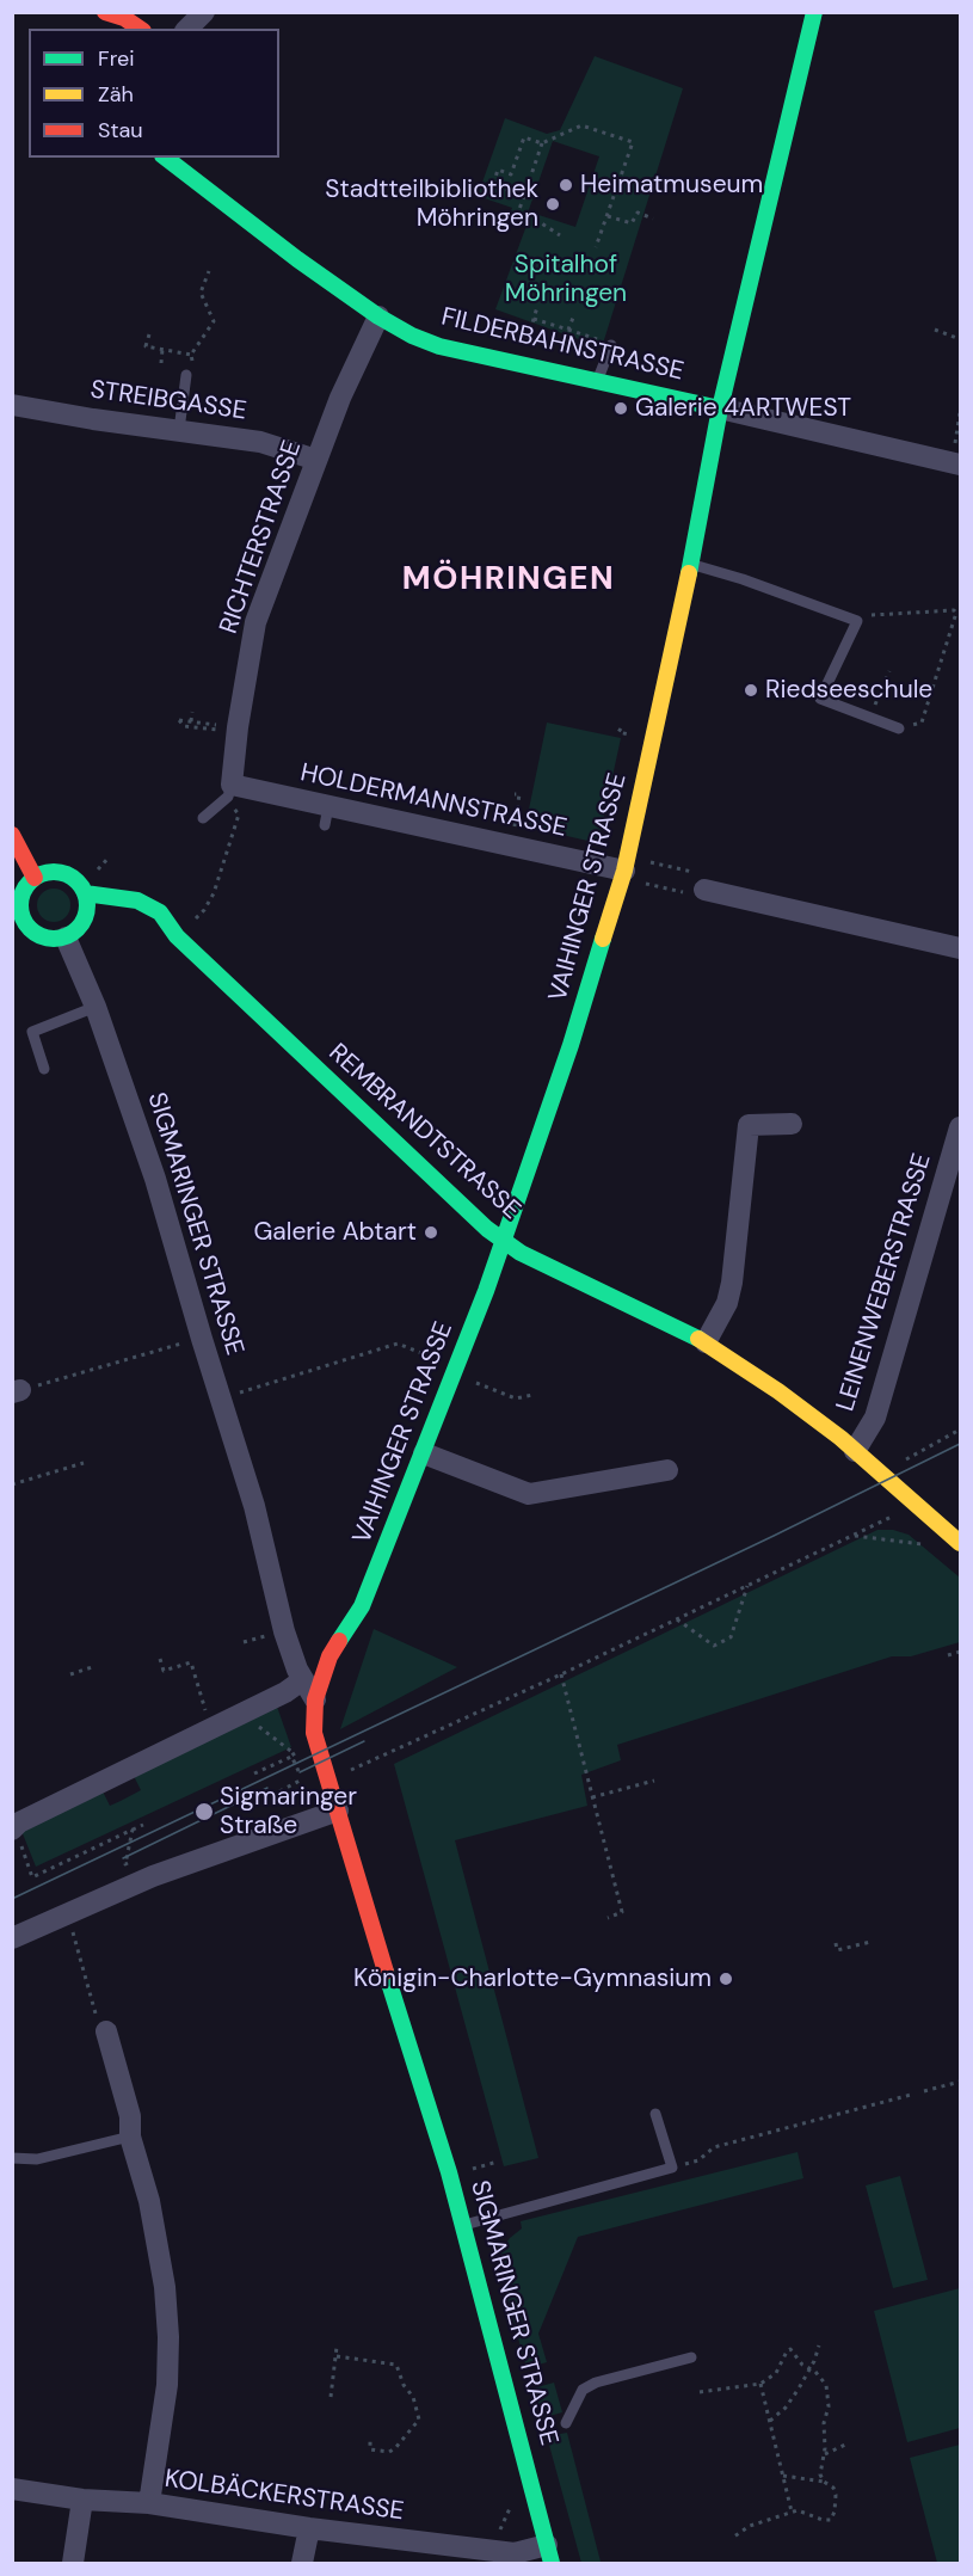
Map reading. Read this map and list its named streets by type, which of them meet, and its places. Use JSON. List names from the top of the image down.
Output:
{
  "streets": {
    "main road": [
      "FILDERBAHNSTRASSE",
      "VAIHINGER STRASSE",
      "REMBRANDTSTRASSE",
      "SIGMARINGER STRASSE"
    ],
    "street": [
      "STREIBGASSE",
      "RICHTERSTRASSE",
      "HOLDERMANNSTRASSE",
      "LEINENWEBERSTRASSE",
      "KOLBÄCKERSTRASSE"
    ]
  },
  "crossings": [
    ["FILDERBAHNSTRASSE", "RICHTERSTRASSE"],
    ["FILDERBAHNSTRASSE", "VAIHINGER STRASSE"],
    ["STREIBGASSE", "RICHTERSTRASSE"],
    ["RICHTERSTRASSE", "HOLDERMANNSTRASSE"],
    ["HOLDERMANNSTRASSE", "VAIHINGER STRASSE"],
    ["VAIHINGER STRASSE", "REMBRANDTSTRASSE"],
    ["REMBRANDTSTRASSE", "SIGMARINGER STRASSE"],
    ["REMBRANDTSTRASSE", "LEINENWEBERSTRASSE"],
    ["SIGMARINGER STRASSE", "KOLBÄCKERSTRASSE"]
  ],
  "districts": ["MÖHRINGEN"],
  "parks": ["Spitalhof Möhringen"],
  "places": [
    "Heimatmuseum",
    "Stadtteilbibliothek Möhringen",
    "Galerie 4ARTWEST",
    "Riedseeschule",
    "Galerie Abtart",
    "Sigmaringer Straße",
    "Königin-Charlotte-Gymnasium"
  ],
  "legend": ["Frei", "Zäh", "Stau"]
}
